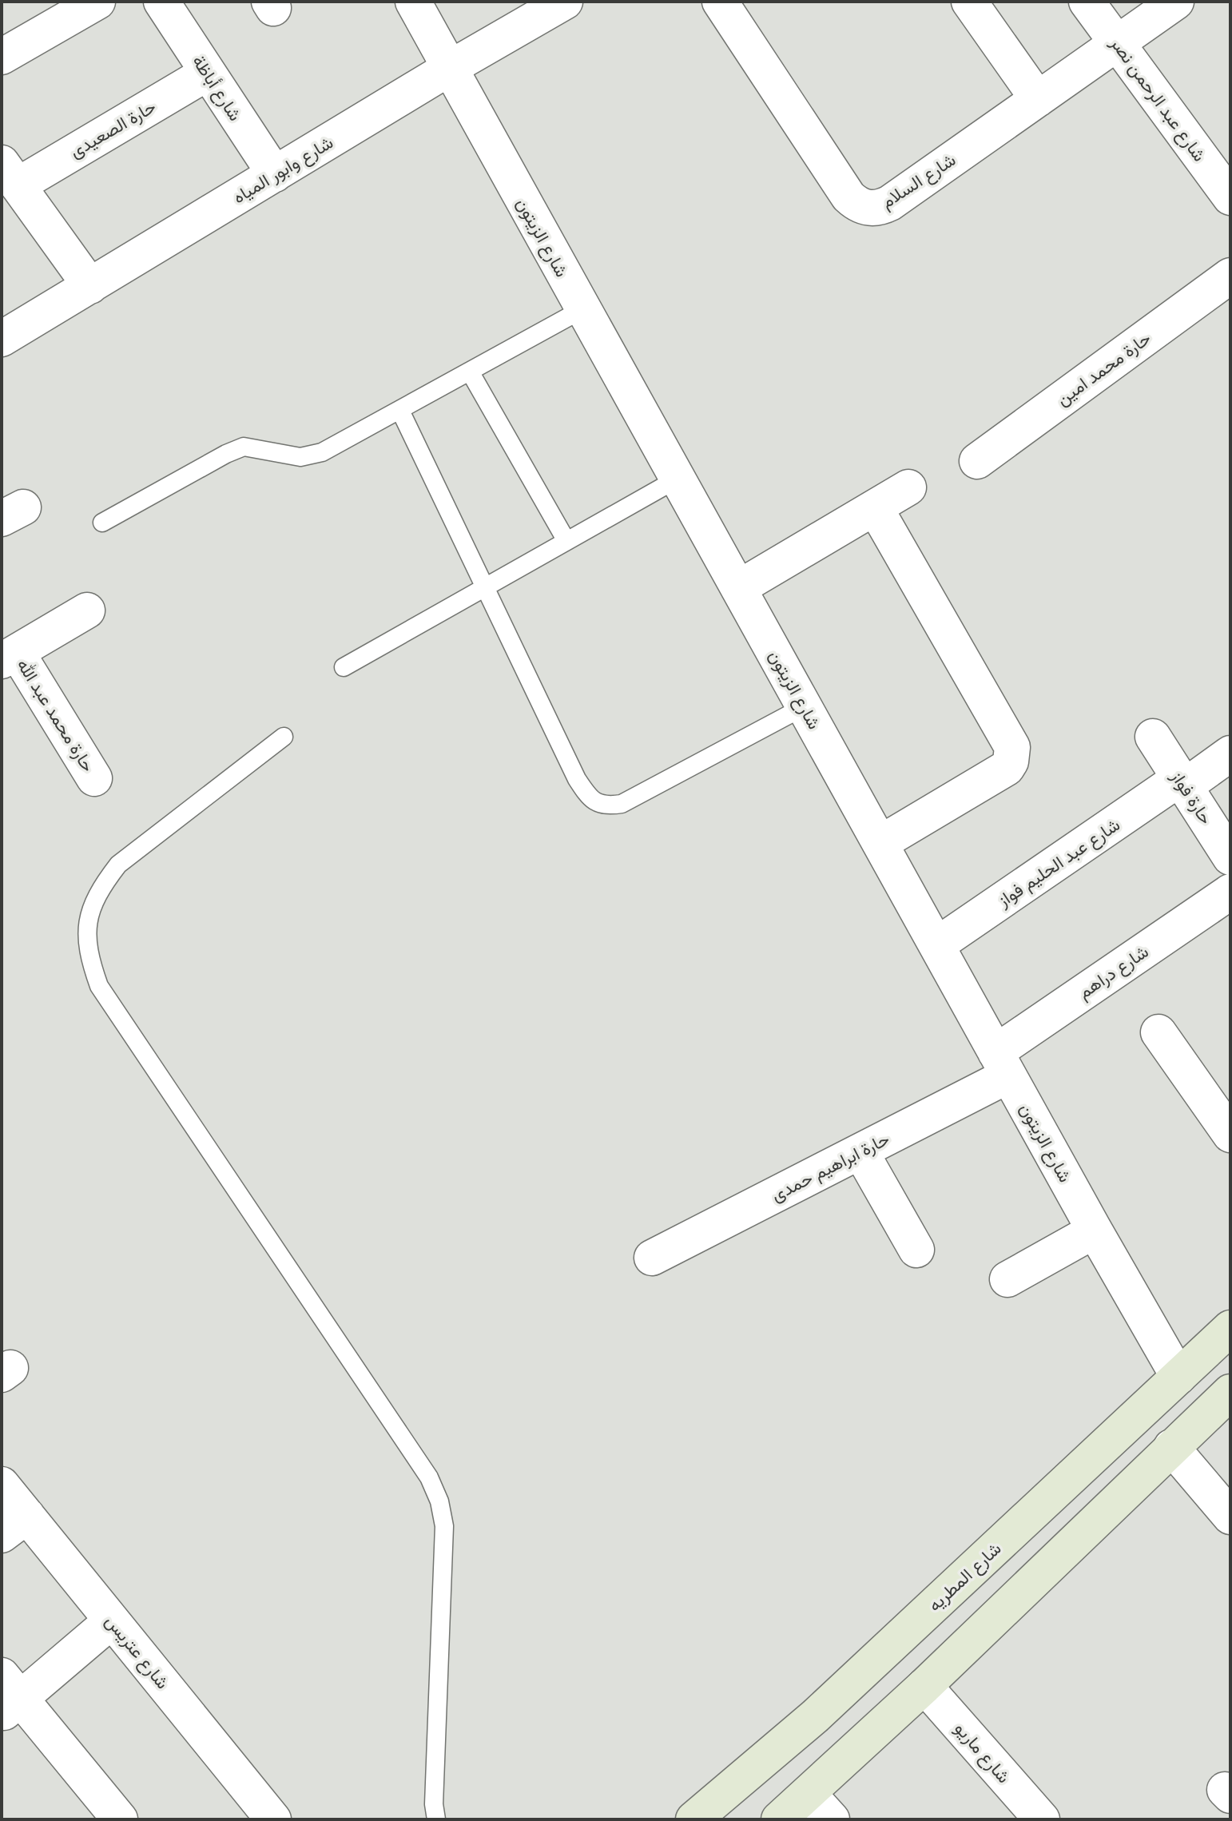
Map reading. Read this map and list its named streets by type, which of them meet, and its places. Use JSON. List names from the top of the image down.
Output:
{
  "streets": {
    "main road": ["شارع المطريه"],
    "street": [
      "شارع أباظة",
      "شارع عبد الرحمن نصر",
      "حارة الصعيدى",
      "شارع وابور المياه",
      "شارع السلام",
      "شارع الزيتون",
      "حارة محمد امين",
      "حارة محمد عبد الله",
      "حارة فواز",
      "شارع عبد الحليم فواز",
      "شارع دراهم",
      "حارة ابراهيم حمدى",
      "شارع عتريس",
      "شارع ماريو"
    ]
  },
  "crossings": [
    ["شارع أباظة", "حارة الصعيدى"],
    ["شارع أباظة", "شارع وابور المياه"],
    ["شارع عبد الرحمن نصر", "شارع السلام"],
    ["شارع وابور المياه", "شارع الزيتون"],
    ["شارع الزيتون", "شارع عبد الحليم فواز"],
    ["شارع الزيتون", "شارع دراهم"],
    ["شارع الزيتون", "حارة ابراهيم حمدى"],
    ["شارع الزيتون", "شارع المطريه"],
    ["حارة فواز", "شارع عبد الحليم فواز"],
    ["شارع دراهم", "حارة ابراهيم حمدى"]
  ]
}
